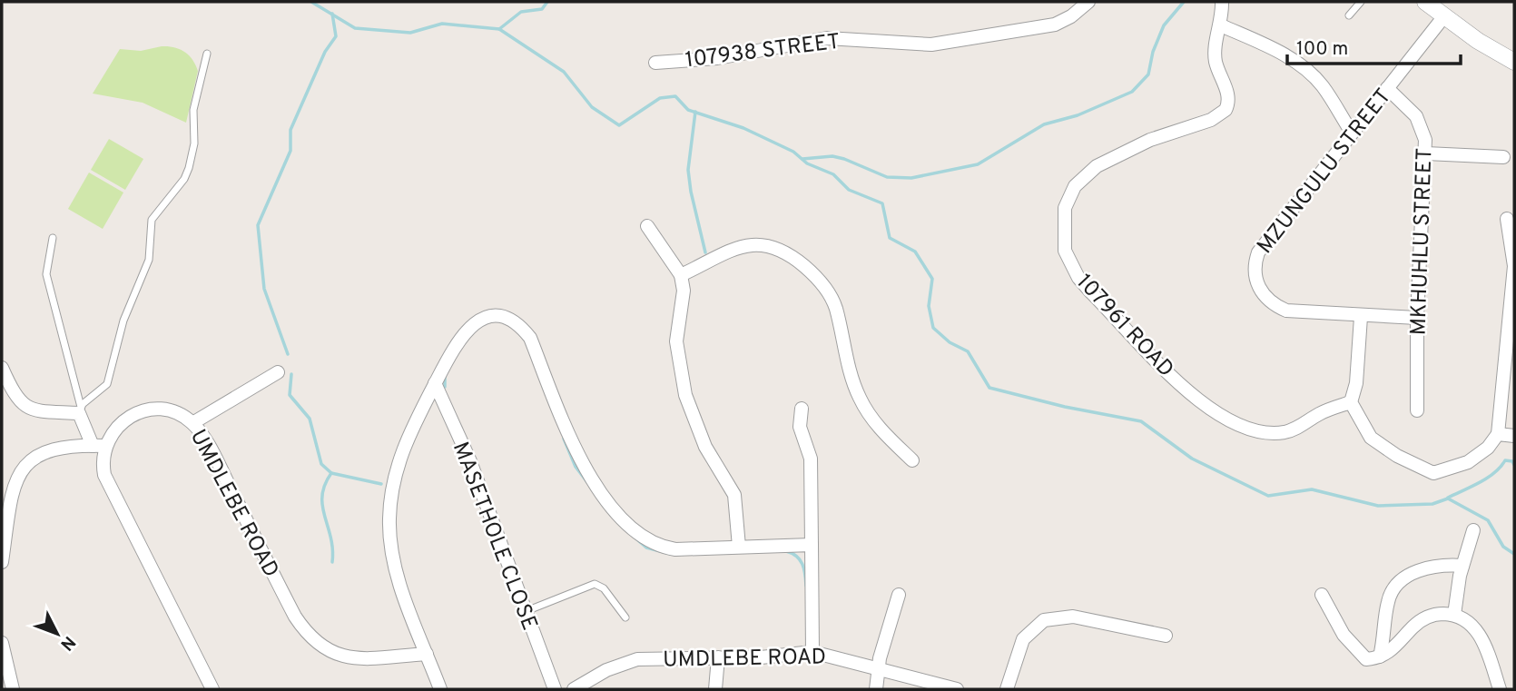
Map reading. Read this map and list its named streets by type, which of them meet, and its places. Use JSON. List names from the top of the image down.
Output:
{
  "streets": {
    "street": [
      "107938 STREET",
      "MZUNGULU STREET",
      "MKHUHLU STREET",
      "107961 ROAD",
      "UMDLEBE ROAD",
      "MASETHOLE CLOSE"
    ]
  },
  "crossings": [
    ["MZUNGULU STREET", "MKHUHLU STREET"]
  ],
  "scale_bar": "100 m",
  "north": "bottom right"
}
